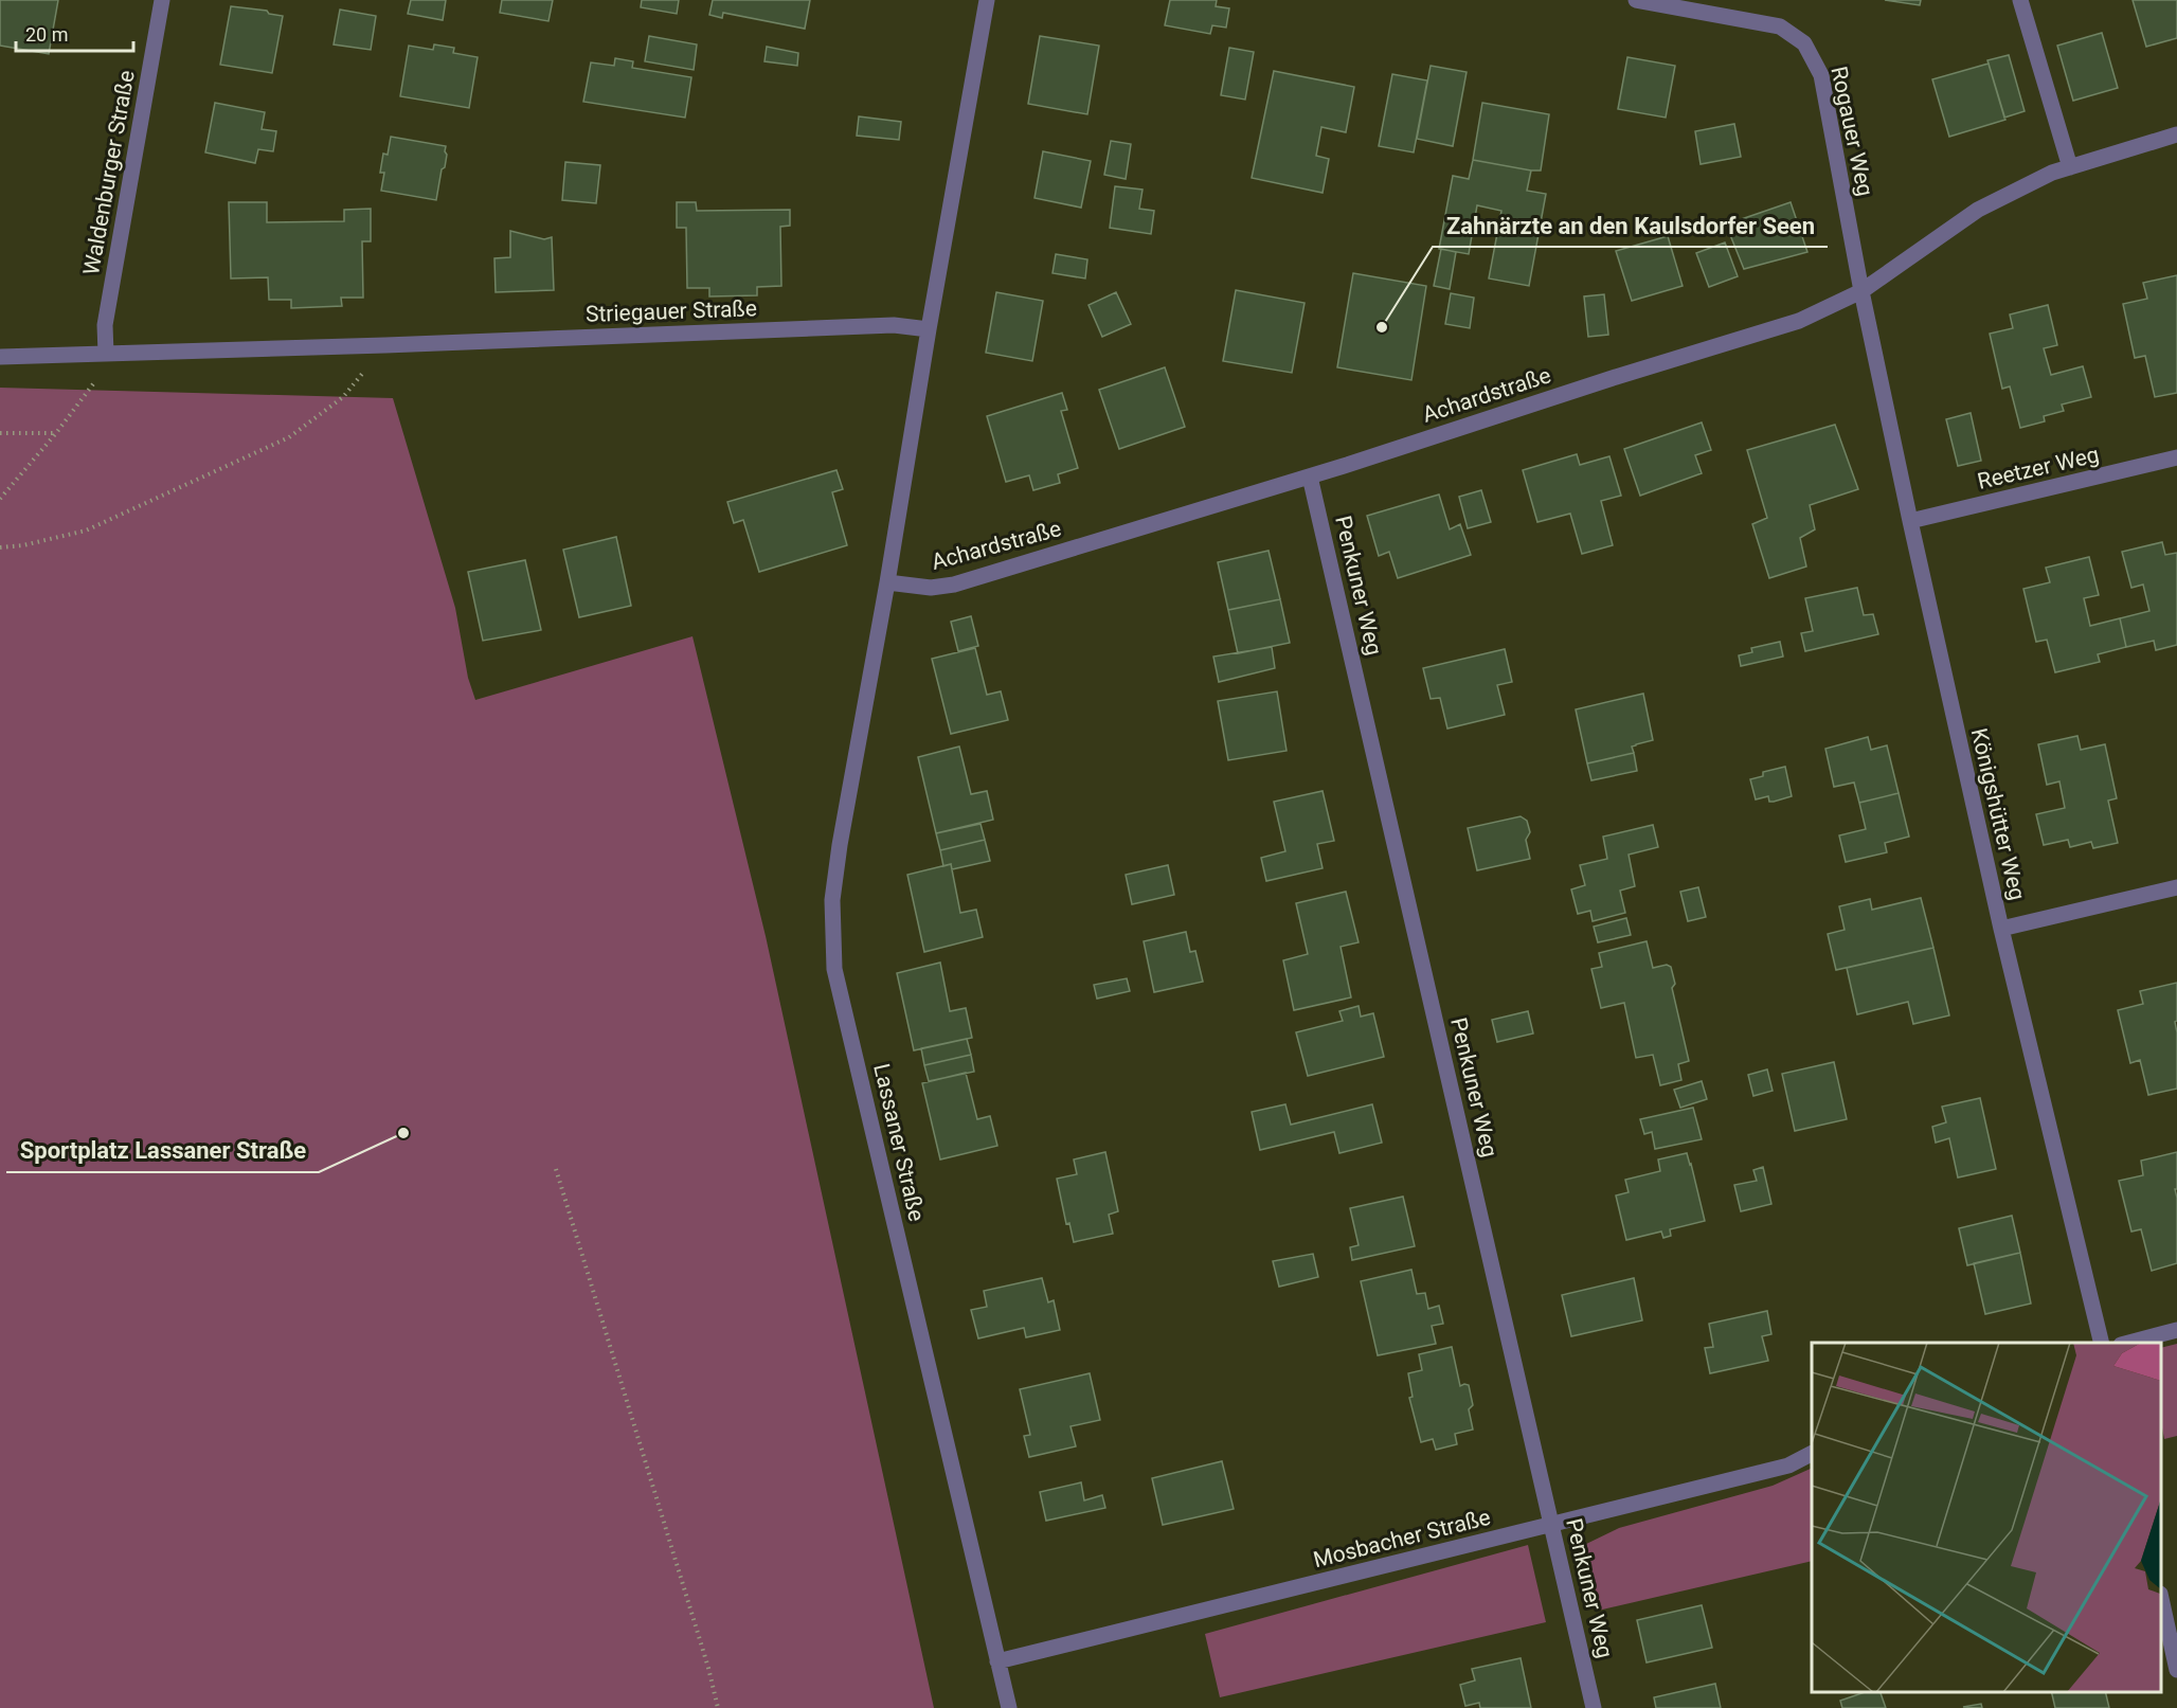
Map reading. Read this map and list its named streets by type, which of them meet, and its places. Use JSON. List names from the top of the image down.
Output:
{
  "streets": {
    "street": [
      "Rogauer Weg",
      "Waldenburger Straße",
      "Striegauer Straße",
      "Achardstraße",
      "Reetzer Weg",
      "Penkuner Weg",
      "Königshütter Weg",
      "Lassaner Straße",
      "Mosbacher Straße"
    ]
  },
  "crossings": [
    ["Rogauer Weg", "Achardstraße"],
    ["Rogauer Weg", "Königshütter Weg"],
    ["Achardstraße", "Penkuner Weg"],
    ["Achardstraße", "Königshütter Weg"],
    ["Achardstraße", "Lassaner Straße"],
    ["Reetzer Weg", "Königshütter Weg"],
    ["Penkuner Weg", "Mosbacher Straße"],
    ["Lassaner Straße", "Mosbacher Straße"]
  ],
  "places": ["Zahnärzte an den Kaulsdorfer Seen", "Sportplatz Lassaner Straße"],
  "scale_bar": "20 m"
}
